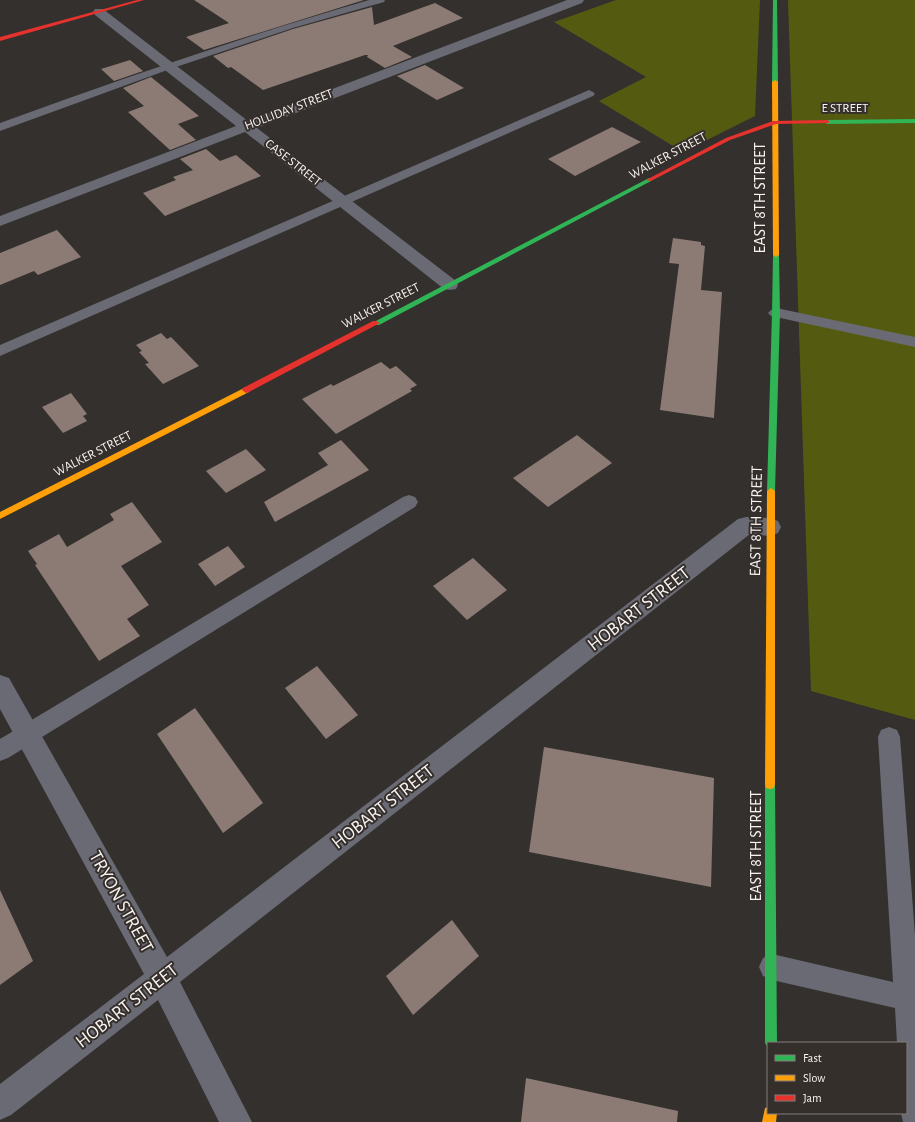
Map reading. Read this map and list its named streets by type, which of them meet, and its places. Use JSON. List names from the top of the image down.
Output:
{
  "streets": {
    "street": [
      "E STREET",
      "HOLLIDAY STREET",
      "WALKER STREET",
      "CASE STREET",
      "EAST 8TH STREET",
      "HOBART STREET",
      "TRYON STREET"
    ]
  },
  "crossings": [
    ["E STREET", "WALKER STREET"],
    ["E STREET", "EAST 8TH STREET"],
    ["HOLLIDAY STREET", "CASE STREET"],
    ["WALKER STREET", "CASE STREET"],
    ["WALKER STREET", "EAST 8TH STREET"],
    ["EAST 8TH STREET", "HOBART STREET"],
    ["HOBART STREET", "TRYON STREET"]
  ],
  "legend": ["Fast", "Slow", "Jam"]
}
